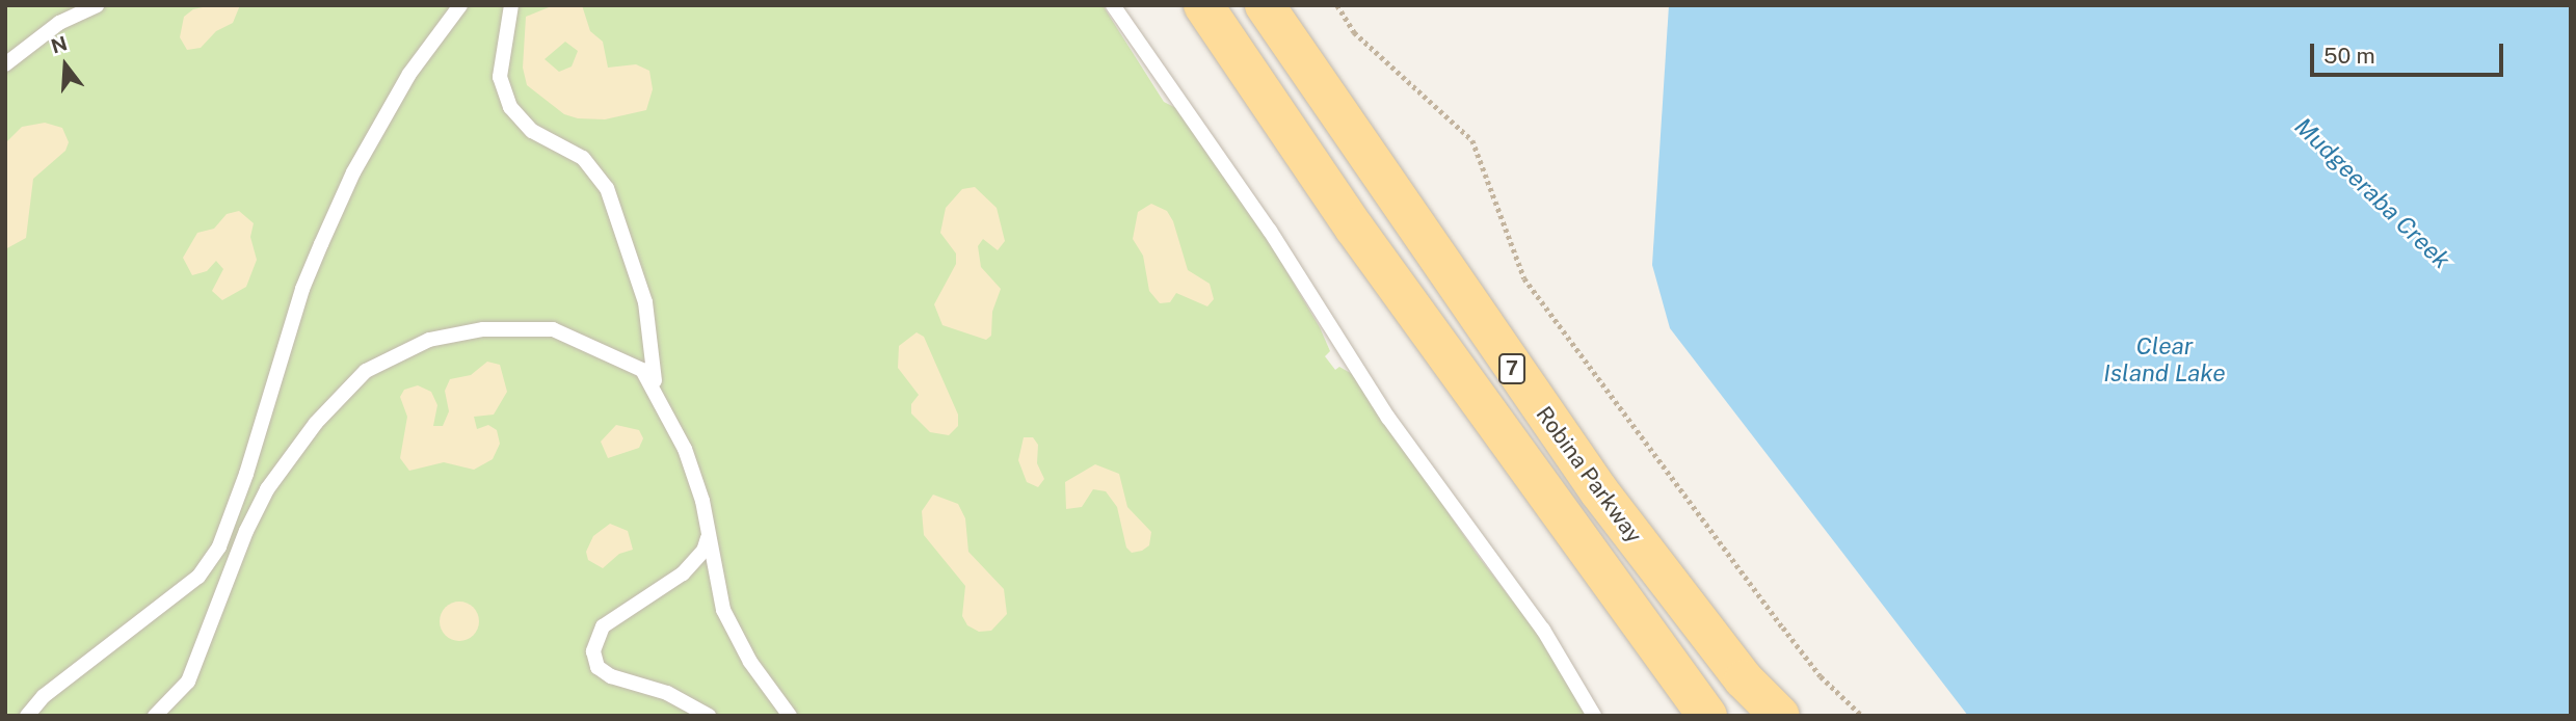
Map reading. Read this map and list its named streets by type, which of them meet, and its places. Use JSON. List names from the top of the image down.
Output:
{
  "streets": {
    "main road": ["7", "Robina Parkway"]
  },
  "water": ["Mudgeeraba Creek", "Clear Island Lake"],
  "scale_bar": "50 m",
  "north": "top"
}
